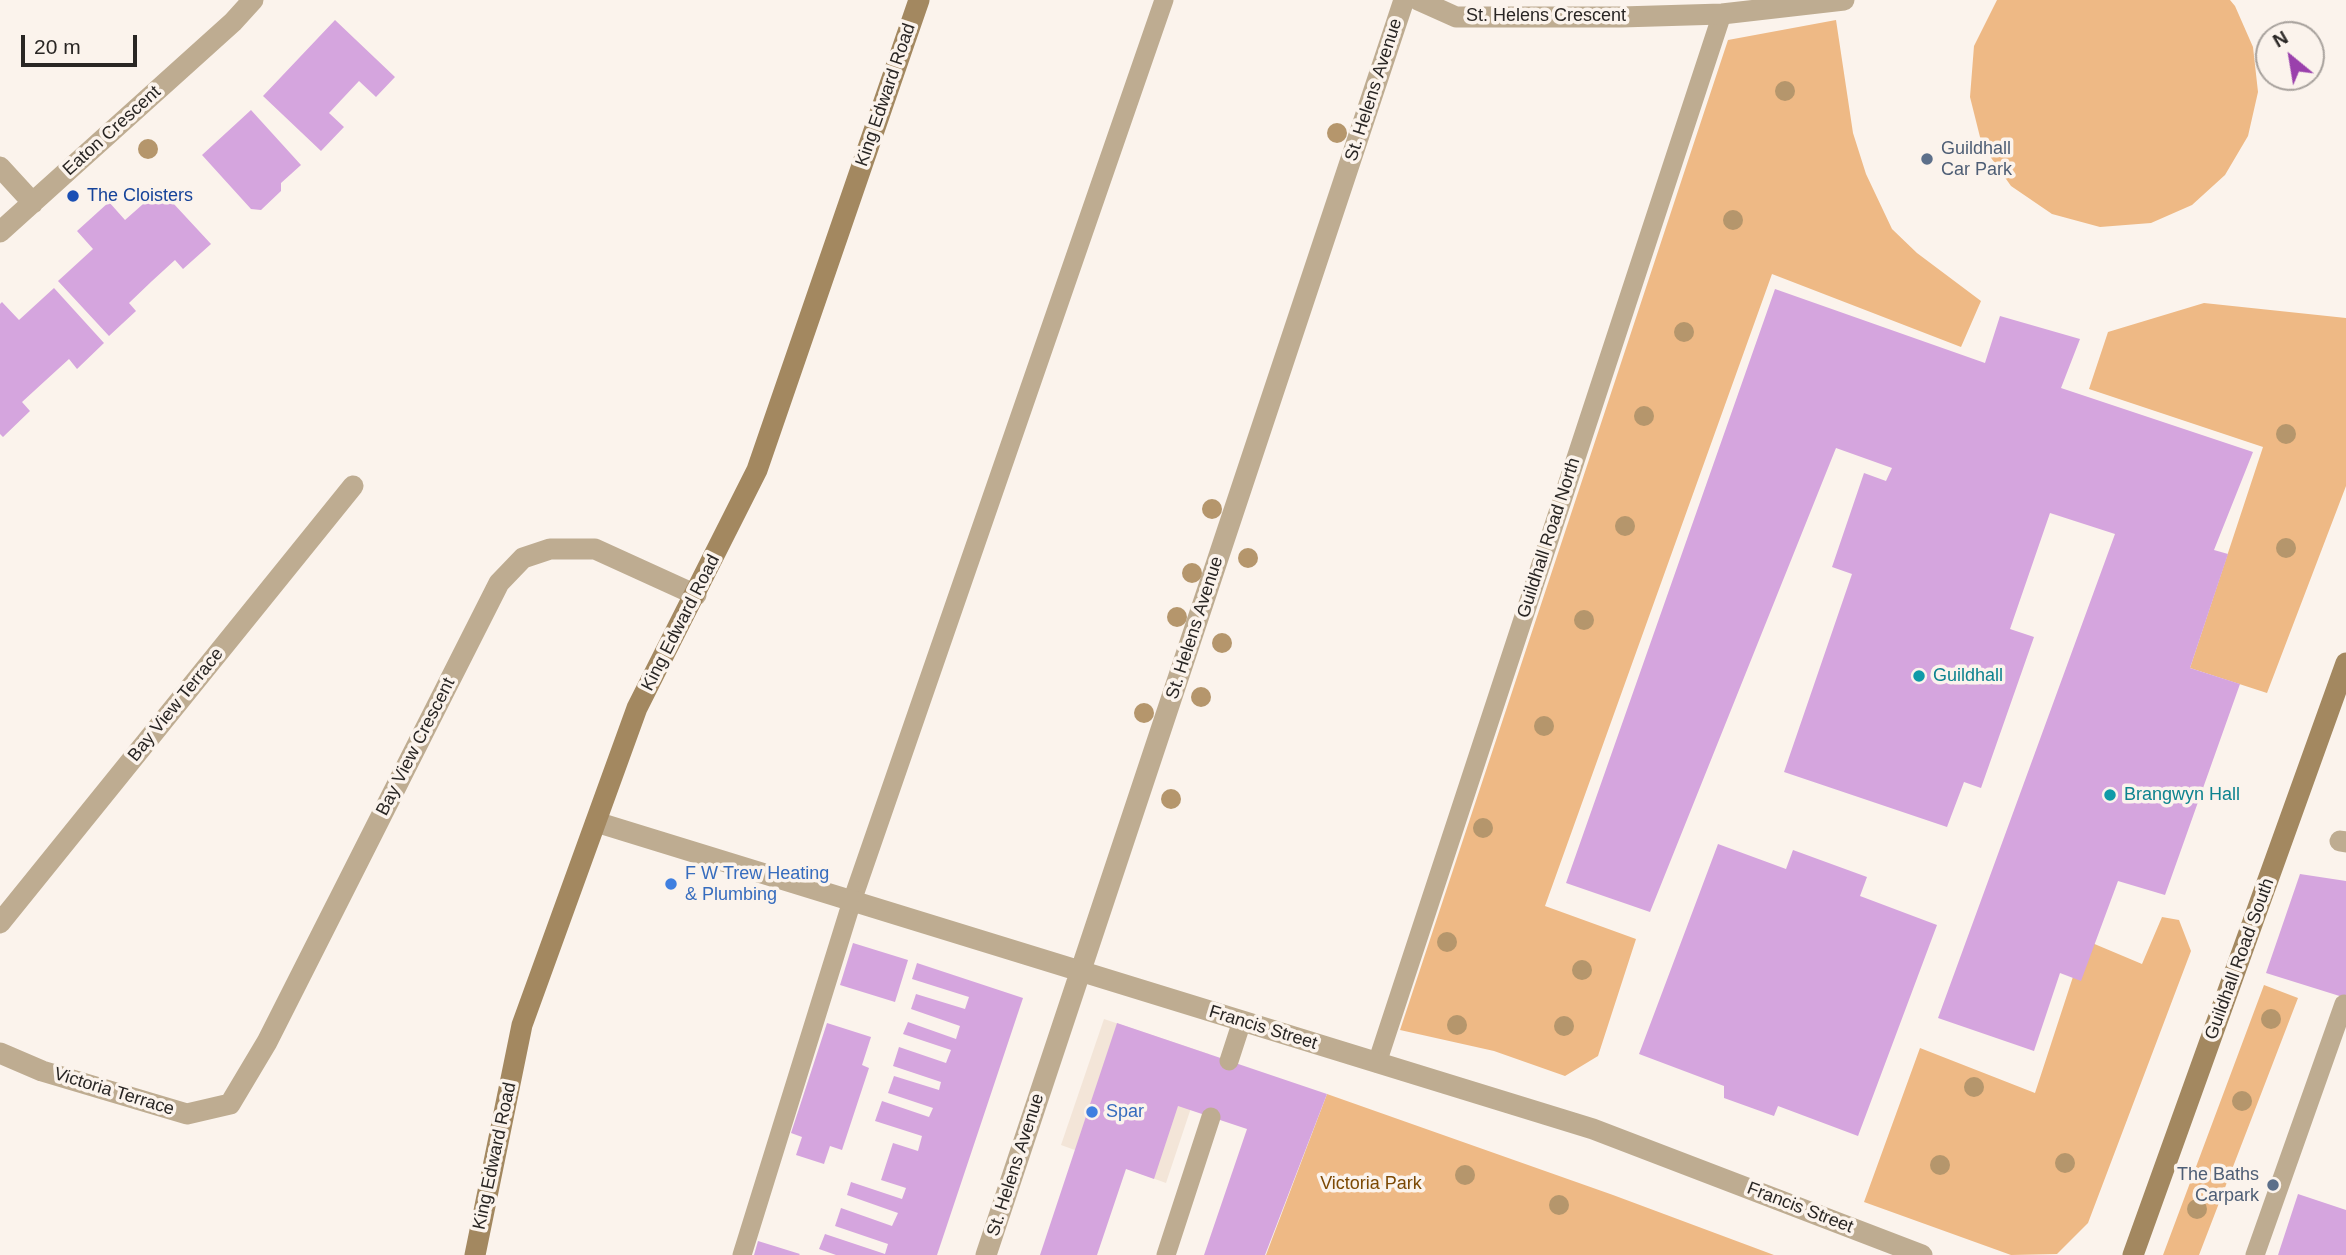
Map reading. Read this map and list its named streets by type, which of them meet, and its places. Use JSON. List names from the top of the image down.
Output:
{
  "streets": {
    "street": [
      "St. Helens Crescent",
      "St. Helens Avenue",
      "King Edward Road",
      "Eaton Crescent",
      "Bay View Terrace",
      "Bay View Crescent",
      "Guildhall Road South",
      "Francis Street",
      "Victoria Terrace"
    ],
    "lane": ["Guildhall Road North"]
  },
  "crossings": [
    ["St. Helens Crescent", "Guildhall Road North"],
    ["St. Helens Avenue", "Francis Street"],
    ["King Edward Road", "Bay View Crescent"],
    ["King Edward Road", "Francis Street"],
    ["Guildhall Road North", "Francis Street"],
    ["Bay View Crescent", "Victoria Terrace"]
  ],
  "parks": ["Victoria Park"],
  "places": [
    "Guildhall Car Park",
    "The Cloisters",
    "Guildhall",
    "Brangwyn Hall",
    "F W Trew Heating & Plumbing",
    "Spar",
    "The Baths Carpark"
  ],
  "scale_bar": "20 m",
  "north": "top left"
}
